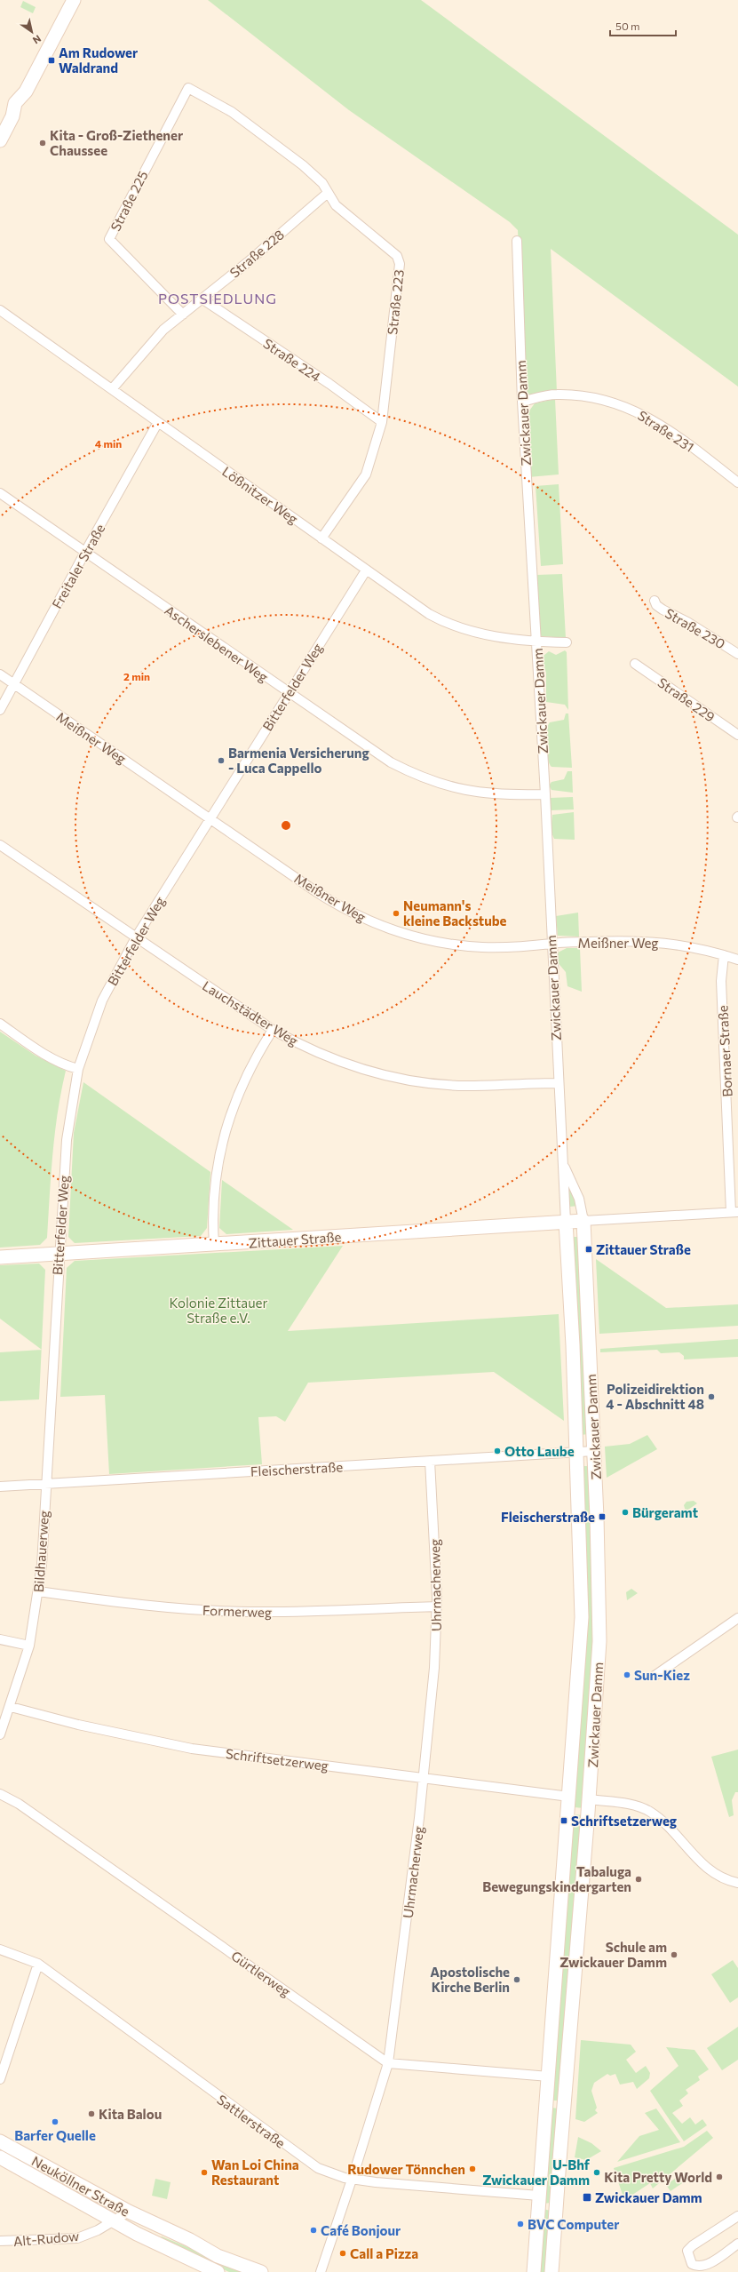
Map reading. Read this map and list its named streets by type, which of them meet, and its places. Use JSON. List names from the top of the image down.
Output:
{
  "streets": {
    "street": [
      "Straße 225",
      "Straße 228",
      "Straße 223",
      "Straße 224",
      "Zwickauer Damm",
      "Straße 231",
      "Lößnitzer Weg",
      "Freitaler Straße",
      "Straße 230",
      "Ascherslebener Weg",
      "Bitterfelder Weg",
      "Straße 229",
      "Meißner Weg",
      "Lauchstädter Weg",
      "Bornaer Straße",
      "Zittauer Straße",
      "Fleischerstraße",
      "Bildhauerweg",
      "Uhrmacherweg",
      "Formerweg",
      "Schriftsetzerweg",
      "Gürtlerweg",
      "Sattlerstraße",
      "Neuköllner Straße",
      "Alt-Rudow"
    ]
  },
  "crossings": [
    ["Straße 225", "Straße 228"],
    ["Straße 225", "Straße 223"],
    ["Straße 228", "Straße 223"],
    ["Straße 228", "Straße 224"],
    ["Straße 228", "Lößnitzer Weg"],
    ["Straße 223", "Straße 224"],
    ["Straße 223", "Lößnitzer Weg"],
    ["Zwickauer Damm", "Straße 231"],
    ["Zwickauer Damm", "Lößnitzer Weg"],
    ["Zwickauer Damm", "Ascherslebener Weg"],
    ["Zwickauer Damm", "Meißner Weg"],
    ["Zwickauer Damm", "Lauchstädter Weg"],
    ["Zwickauer Damm", "Zittauer Straße"],
    ["Zwickauer Damm", "Fleischerstraße"],
    ["Zwickauer Damm", "Schriftsetzerweg"],
    ["Zwickauer Damm", "Sattlerstraße"],
    ["Lößnitzer Weg", "Freitaler Straße"],
    ["Lößnitzer Weg", "Bitterfelder Weg"],
    ["Freitaler Straße", "Ascherslebener Weg"],
    ["Freitaler Straße", "Meißner Weg"],
    ["Ascherslebener Weg", "Bitterfelder Weg"],
    ["Bitterfelder Weg", "Meißner Weg"],
    ["Bitterfelder Weg", "Lauchstädter Weg"],
    ["Bitterfelder Weg", "Zittauer Straße"],
    ["Bitterfelder Weg", "Bildhauerweg"],
    ["Meißner Weg", "Bornaer Straße"],
    ["Bornaer Straße", "Zittauer Straße"],
    ["Fleischerstraße", "Bildhauerweg"],
    ["Fleischerstraße", "Uhrmacherweg"],
    ["Bildhauerweg", "Formerweg"],
    ["Bildhauerweg", "Schriftsetzerweg"],
    ["Uhrmacherweg", "Formerweg"],
    ["Uhrmacherweg", "Schriftsetzerweg"],
    ["Uhrmacherweg", "Gürtlerweg"],
    ["Uhrmacherweg", "Sattlerstraße"],
    ["Neuköllner Straße", "Alt-Rudow"]
  ],
  "districts": ["POSTSIEDLUNG"],
  "parks": ["Kolonie Zittauer Straße e.V."],
  "places": {
    "transit": [
      "Am Rudower Waldrand",
      "Zittauer Straße",
      "Fleischerstraße",
      "Schriftsetzerweg",
      "Zwickauer Damm"
    ],
    "other": [
      "Kita - Groß-Ziethener Chaussee",
      "Barmenia Versicherung - Luca Cappello",
      "Neumann's kleine Backstube",
      "Polizeidirektion 4 - Abschnitt 48",
      "Otto Laube",
      "Bürgeramt",
      "Sun-Kiez",
      "Tabaluga Bewegungskindergarten",
      "Schule am Zwickauer Damm",
      "Apostolische Kirche Berlin",
      "Kita Balou",
      "Barfer Quelle",
      "Rudower Tönnchen",
      "Wan Loi China Restaurant",
      "U-Bhf Zwickauer Damm",
      "Kita Pretty World",
      "BVC Computer",
      "Café Bonjour",
      "Call a Pizza"
    ]
  },
  "scale_bar": "50 m",
  "north": "bottom right",
  "rings": ["4 min", "2 min"]
}
